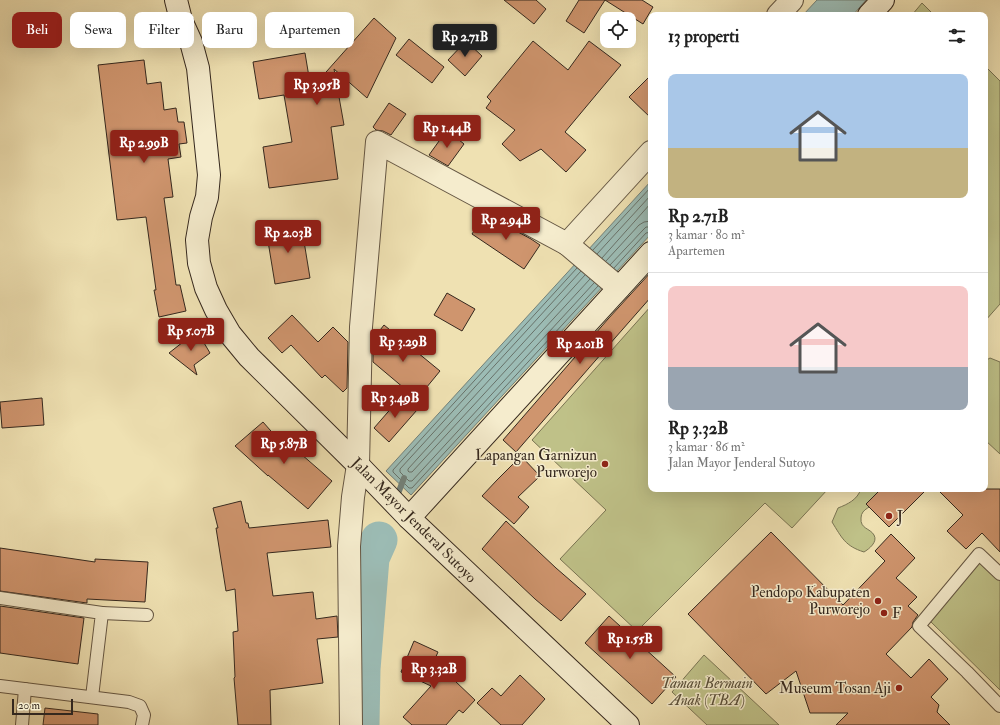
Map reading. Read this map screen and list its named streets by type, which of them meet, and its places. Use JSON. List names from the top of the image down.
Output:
{
  "streets": {
    "street": ["Jalan Mayor Jenderal Sutoyo"]
  },
  "parks": ["Taman Bermain Anak (TBA)"],
  "places": [
    "Lapangan Garnizun Purworejo",
    "J",
    "Pendopo Kabupaten Purworejo",
    "F",
    "Museum Tosan Aji"
  ],
  "scale_bar": "20 m",
  "page": {
    "chip": [
      "Beli",
      "Sewa",
      "Filter",
      "Baru",
      "Apartemen"
    ],
    "heading": "13 properti",
    "price": [
      "Rp 2.71B",
      "Rp 3.95B",
      "Rp 1.44B",
      "Rp 2.99B",
      "Rp 2.94B",
      "Rp 2.03B",
      "Rp 5.07B",
      "Rp 3.29B",
      "Rp 2.01B",
      "Rp 3.49B",
      "Rp 5.87B",
      "Rp 1.55B",
      "Rp 3.32B"
    ],
    "list": [
      {
        "name": "Rp 2.71B",
        "note": "3 kamar · 80 m² · Apartemen"
      },
      {
        "name": "Rp 3.32B",
        "note": "3 kamar · 86 m² · Jalan Mayor Jenderal Sutoyo"
      }
    ],
    "scale": "20 m"
  }
}
